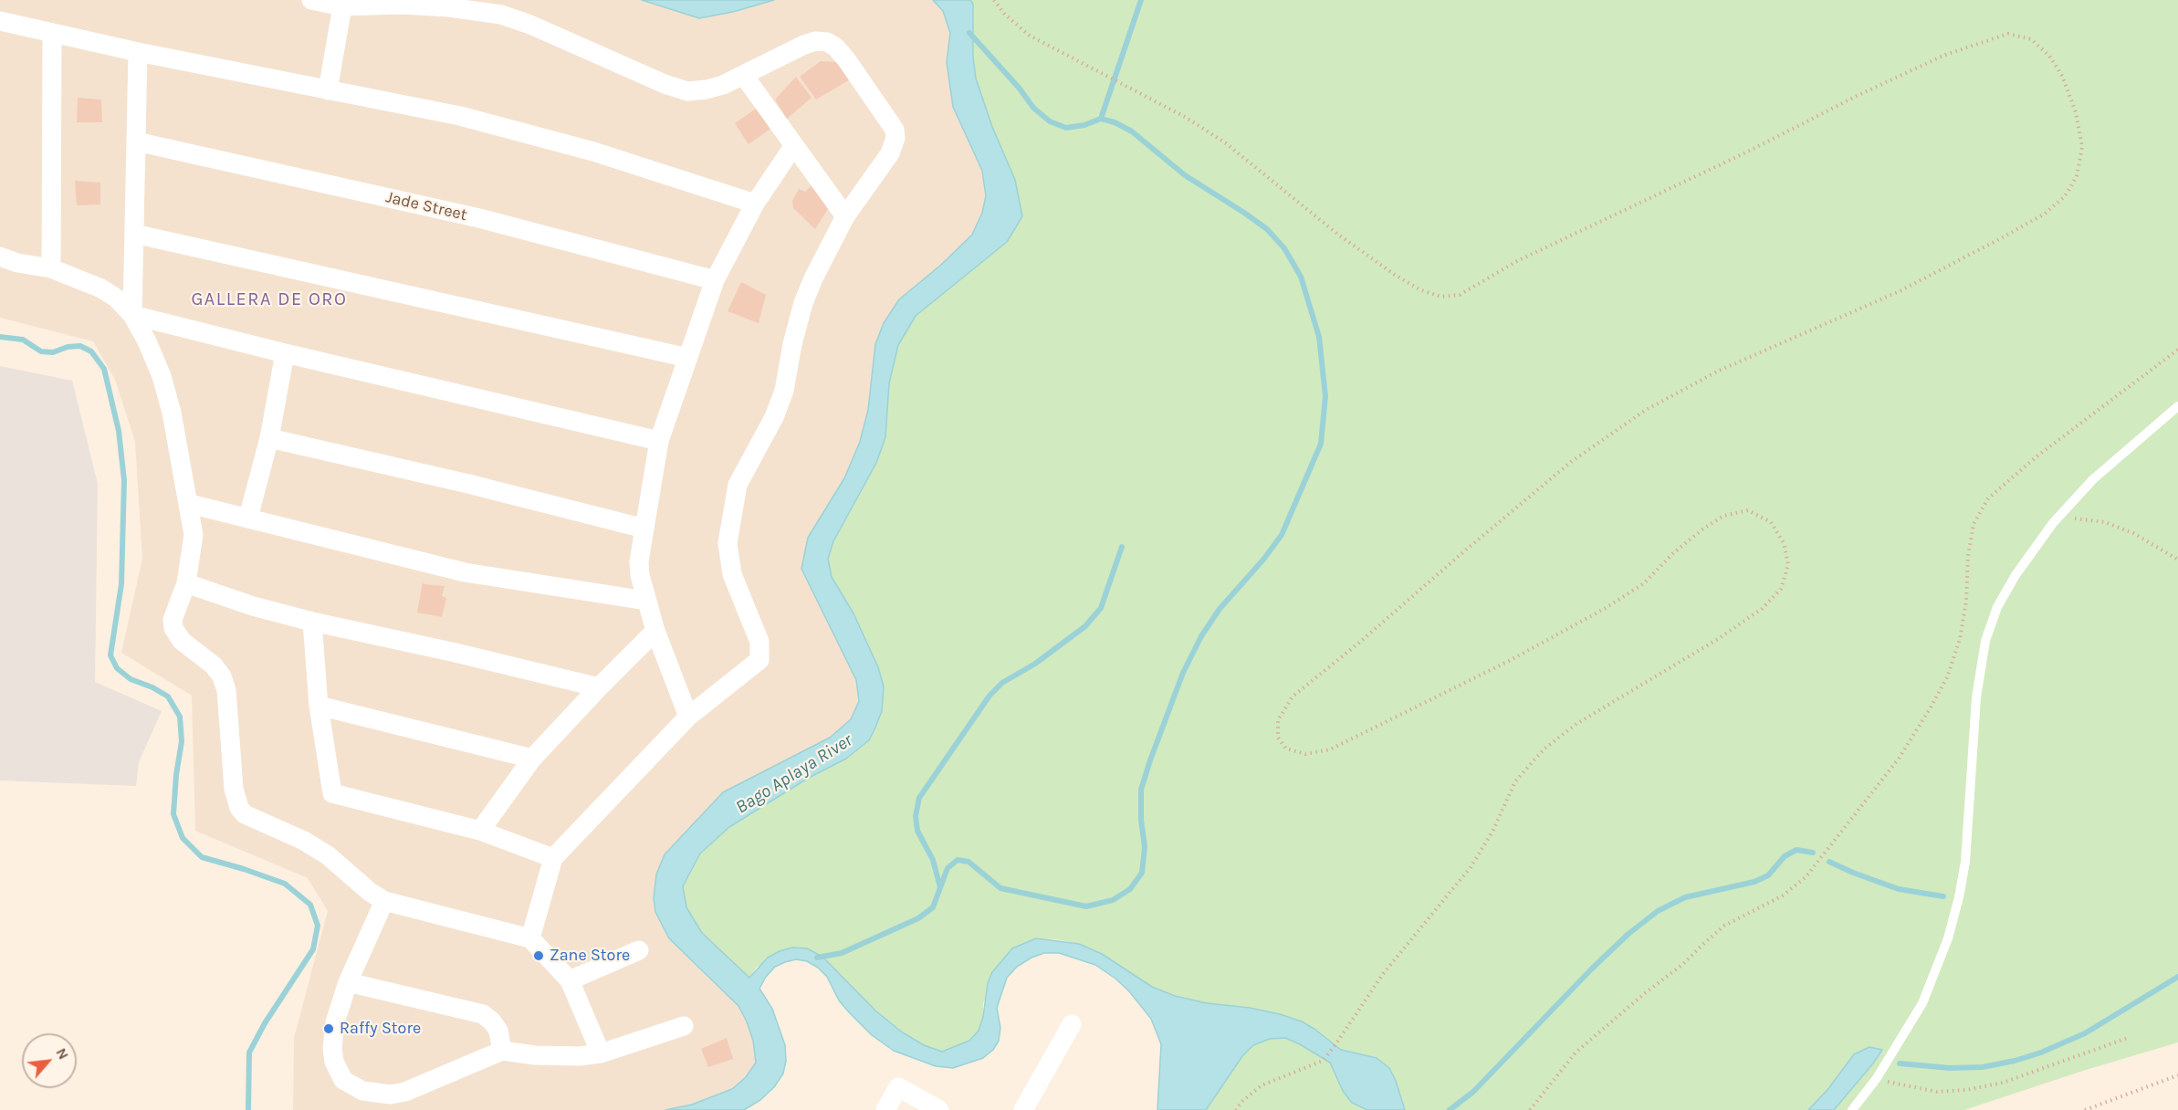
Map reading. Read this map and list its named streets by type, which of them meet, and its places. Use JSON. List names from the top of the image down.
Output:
{
  "streets": {
    "street": ["Jade Street"]
  },
  "districts": ["GALLERA DE ORO"],
  "water": ["Bago Aplaya River"],
  "places": ["Zane Store", "Raffy Store"],
  "north": "top right"
}
